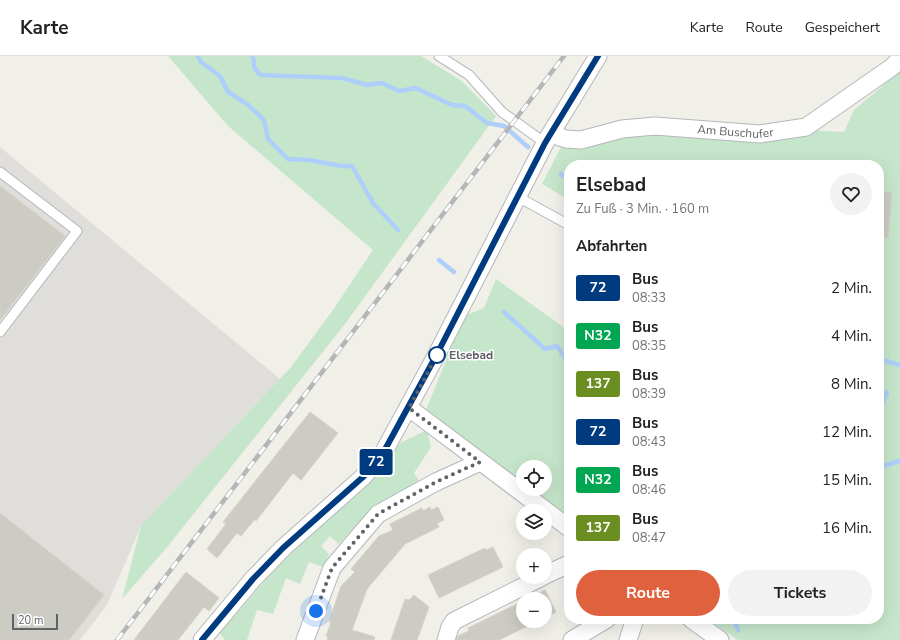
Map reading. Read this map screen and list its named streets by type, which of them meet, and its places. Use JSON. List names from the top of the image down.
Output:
{
  "streets": {
    "street": ["Am Buschufer"]
  },
  "places": ["Elsebad"],
  "lines": ["bus line 72"],
  "scale_bar": "20 m",
  "page": {
    "header": "Karte",
    "nav": ["Karte", "Route", "Gespeichert"],
    "on_map": "72",
    "heading": [
      ["Elsebad", "Zu Fuß · 3 Min. · 160 m"],
      "Abfahrten"
    ],
    "list": [
      {
        "mark": "72",
        "name": "Bus",
        "note": "08:33",
        "value": "2 Min."
      },
      {
        "mark": "N32",
        "name": "Bus",
        "note": "08:35",
        "value": "4 Min."
      },
      {
        "mark": "137",
        "name": "Bus",
        "note": "08:39",
        "value": "8 Min."
      },
      {
        "mark": "72",
        "name": "Bus",
        "note": "08:43",
        "value": "12 Min."
      },
      {
        "mark": "N32",
        "name": "Bus",
        "note": "08:46",
        "value": "15 Min."
      },
      {
        "mark": "137",
        "name": "Bus",
        "note": "08:47",
        "value": "16 Min."
      }
    ],
    "map_buttons": ["+", "−"],
    "buttons": ["Route", "Tickets"],
    "scale": "20 m"
  }
}
